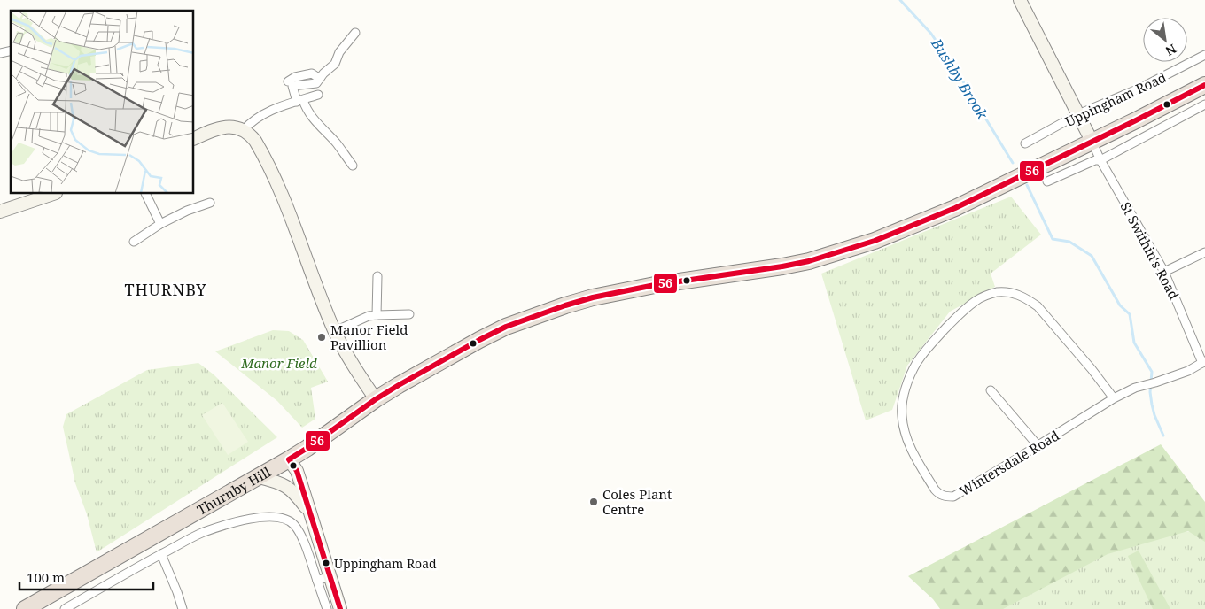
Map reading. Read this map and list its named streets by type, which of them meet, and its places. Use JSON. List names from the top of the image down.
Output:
{
  "streets": {
    "highway": ["Thurnby Hill"],
    "street": ["Uppingham Road", "St Swithin's Road", "Wintersdale Road"]
  },
  "crossings": [
    ["St Swithin's Road", "Wintersdale Road"],
    ["St Swithin's Road", "Thurnby Hill"]
  ],
  "districts": ["THURNBY"],
  "water": ["Bushby Brook"],
  "parks": ["Manor Field"],
  "places": ["Manor Field Pavillion", "Coles Plant Centre", "Uppingham Road"],
  "lines": ["transit line 56"],
  "scale_bar": "100 m",
  "north": "bottom right"
}
